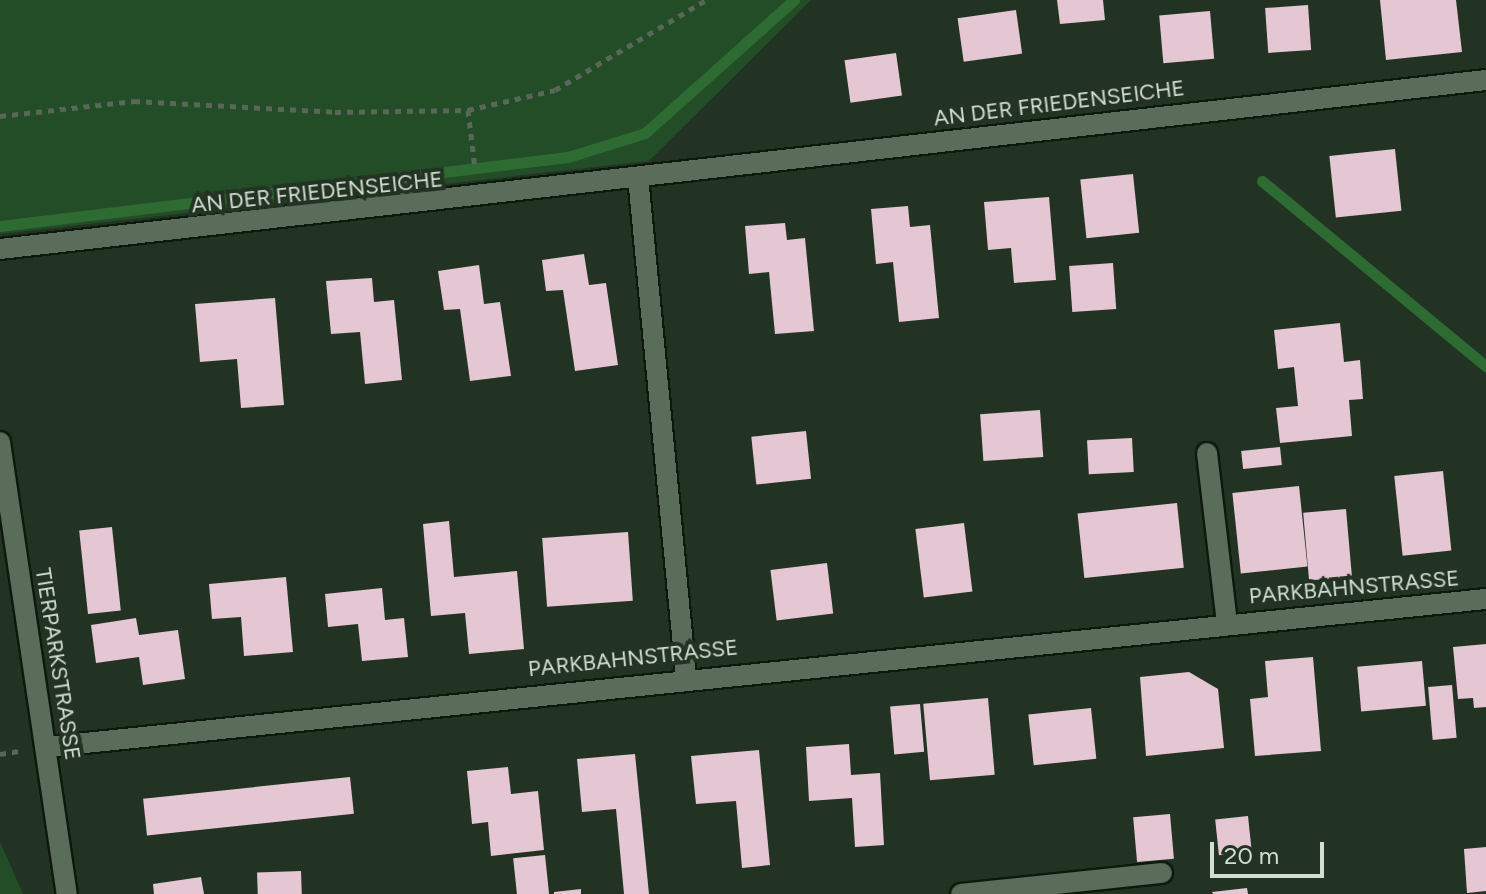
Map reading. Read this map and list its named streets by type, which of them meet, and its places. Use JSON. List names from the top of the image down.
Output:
{
  "streets": {
    "street": ["AN DER FRIEDENSEICHE", "PARKBAHNSTRASSE", "TIERPARKSTRASSE"]
  },
  "crossings": [
    ["PARKBAHNSTRASSE", "TIERPARKSTRASSE"]
  ],
  "scale_bar": "20 m"
}
